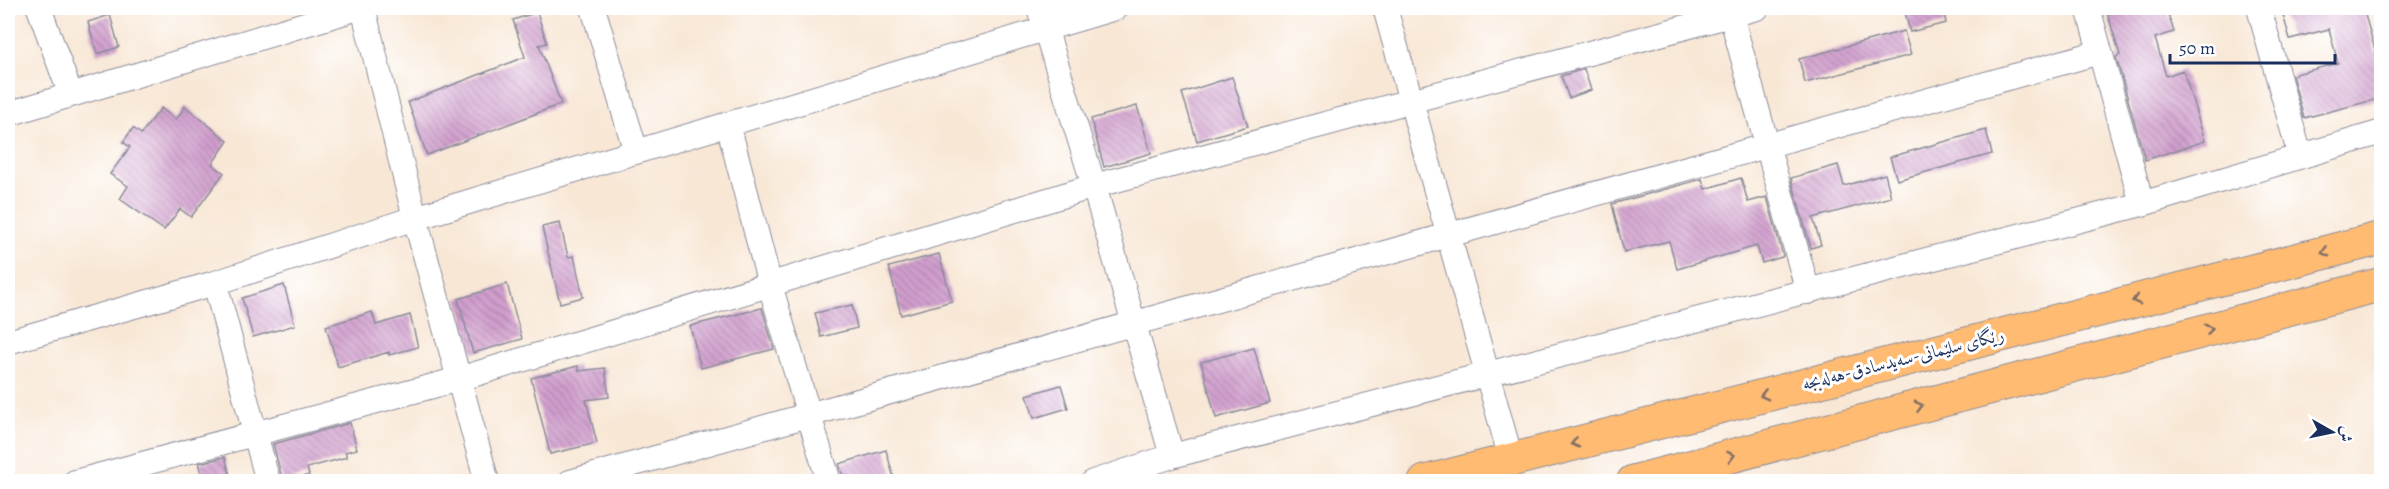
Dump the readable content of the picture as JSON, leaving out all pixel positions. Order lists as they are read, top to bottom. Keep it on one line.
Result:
{"streets":{"highway":["رێگای سلێمانی-سەیدسادق-هەلەبجە"]},"scale_bar":"50 m","north":"right"}
